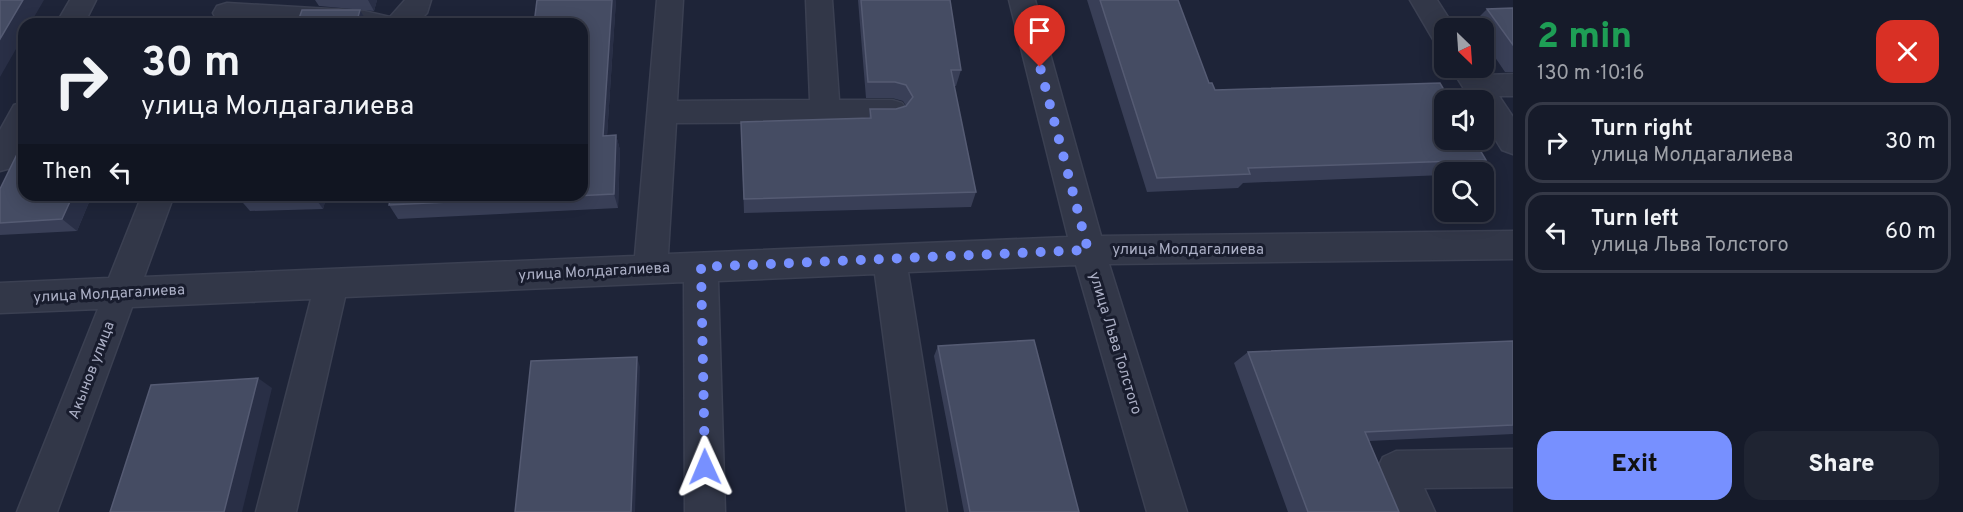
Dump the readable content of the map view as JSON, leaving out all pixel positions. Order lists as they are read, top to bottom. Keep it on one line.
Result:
{"streets":{"street":["улица Молдагалиева","улица Льва Толстого","Акынов улица"]},"crossings":[["улица Молдагалиева","улица Льва Толстого"],["улица Молдагалиева","Акынов улица"]],"north":"bottom right","page":{"heading":["2 min","130 m · 10:16"],"turn":["30 m","улица Молдагалиева"],"list":[{"name":"Turn right","note":"улица Молдагалиева","value":"30 m"},{"name":"Turn left","note":"улица Льва Толстого","value":"60 m"}],"then":"Then","buttons":["Exit","Share"]}}
